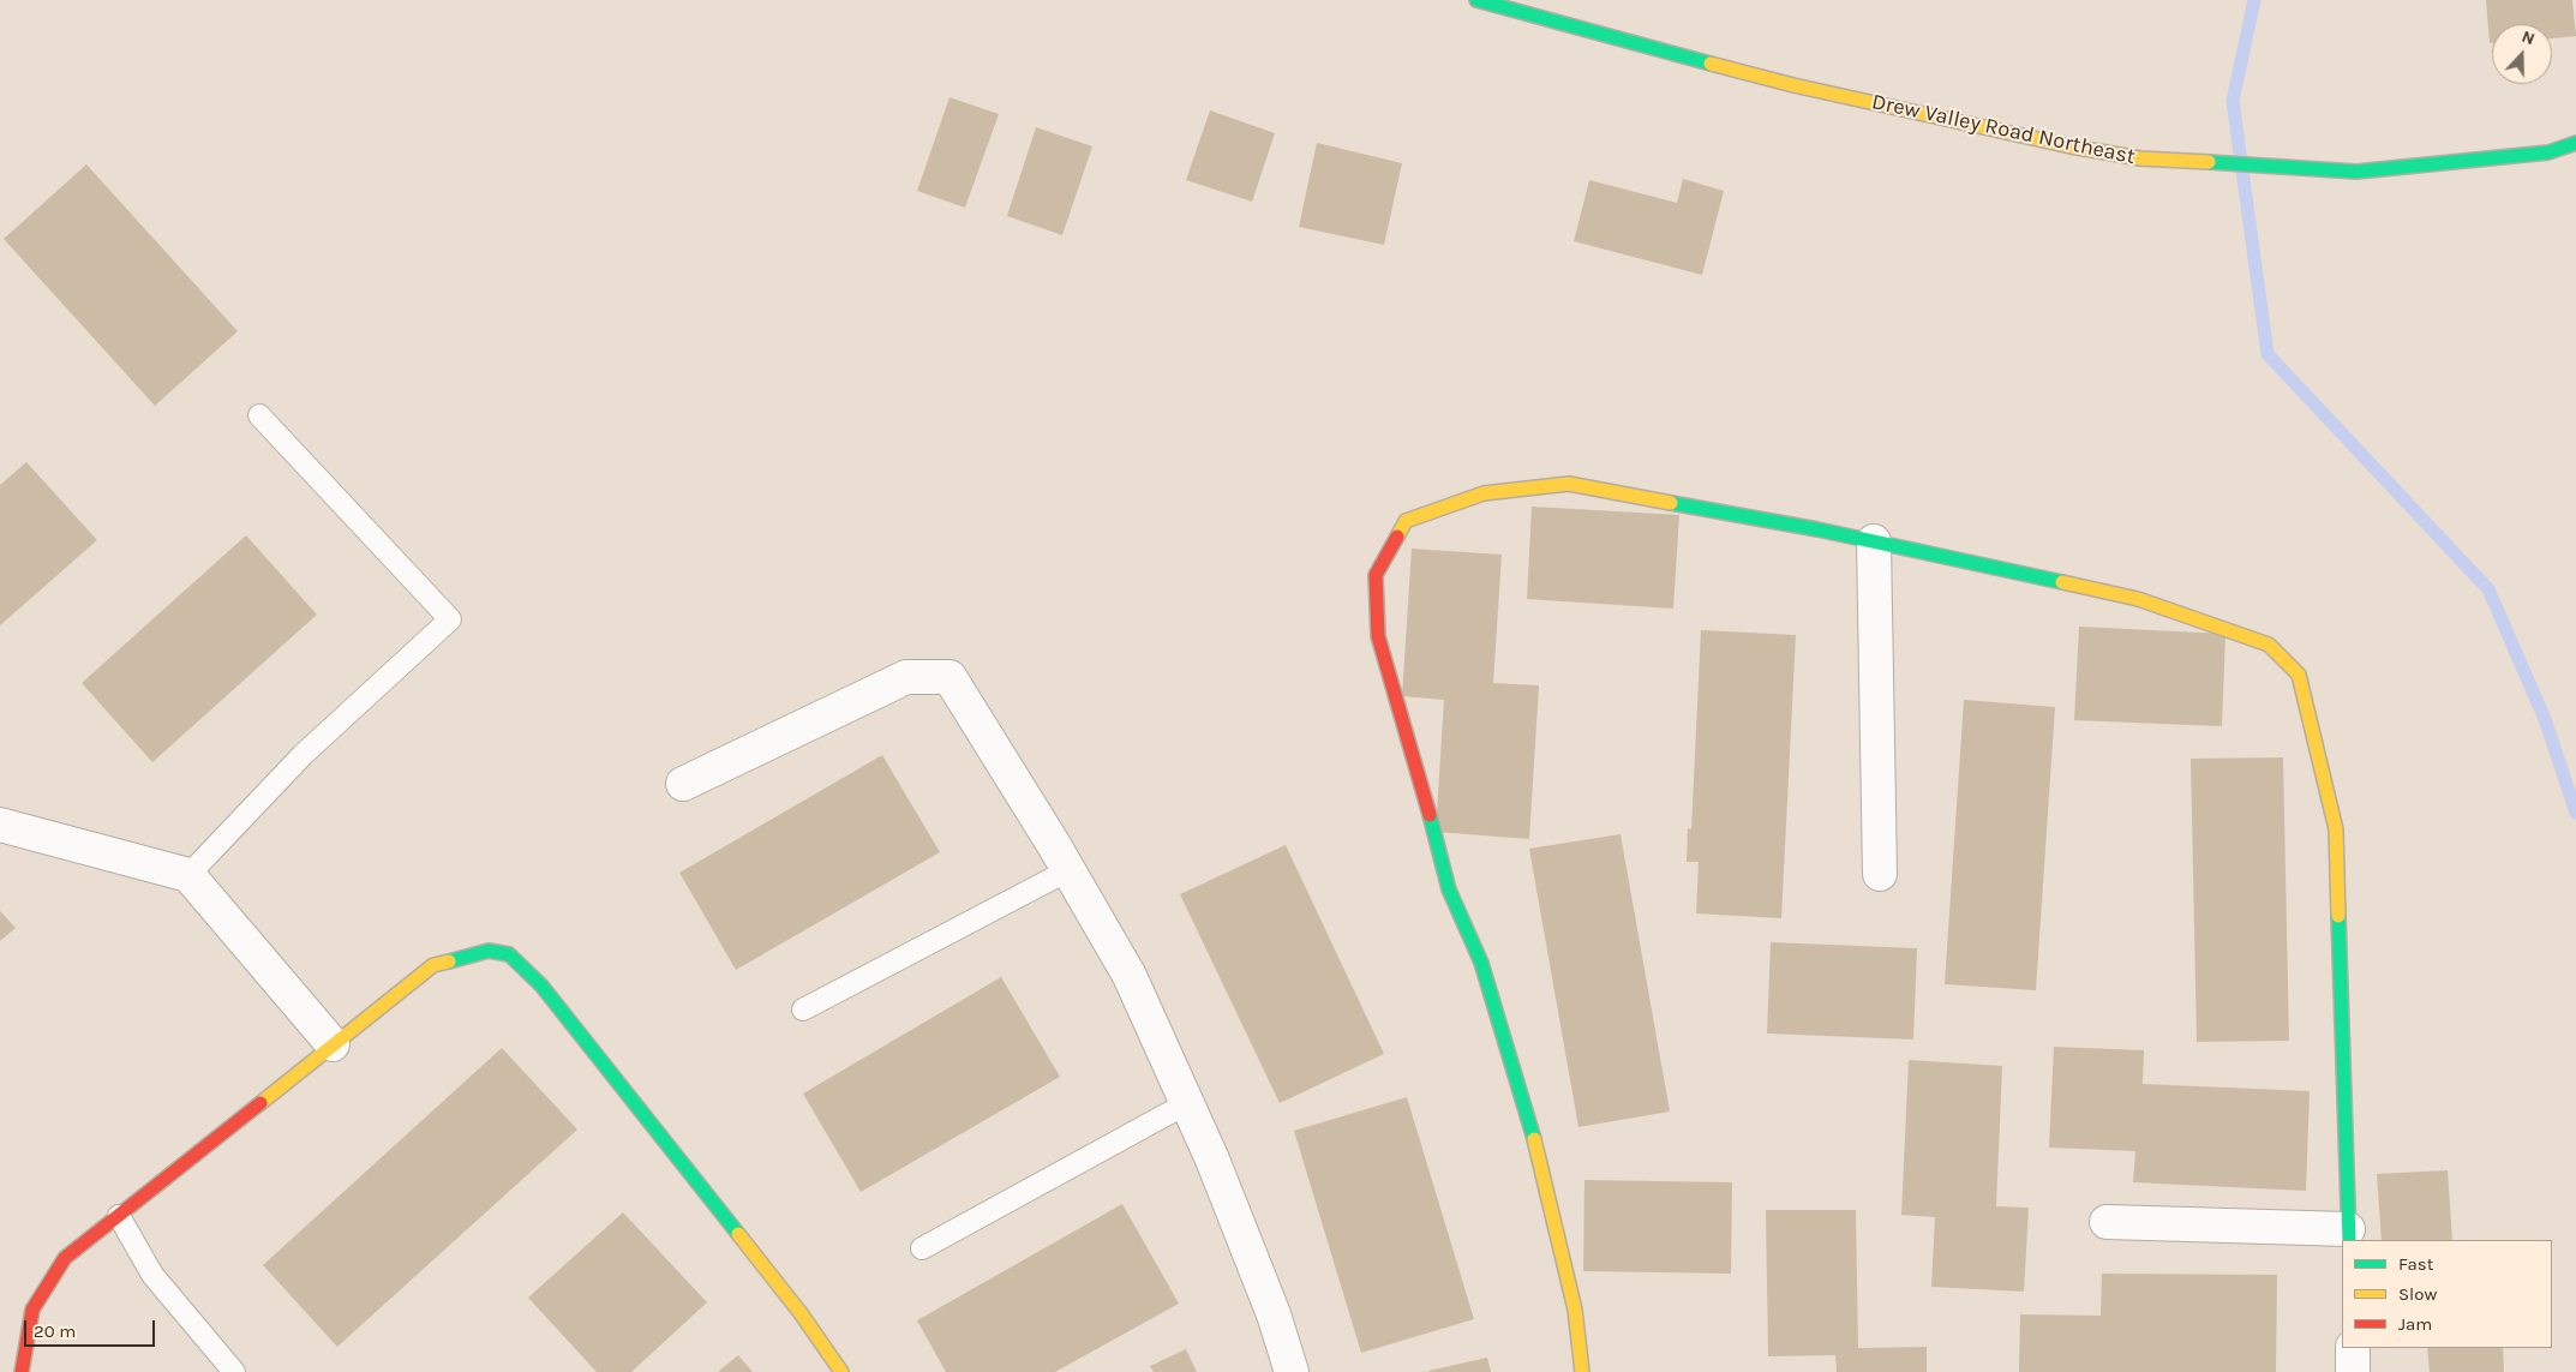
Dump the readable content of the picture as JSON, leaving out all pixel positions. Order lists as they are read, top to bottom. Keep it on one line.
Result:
{"streets":{"street":["Drew Valley Road Northeast"]},"legend":["Fast","Slow","Jam"],"scale_bar":"20 m","north":"top"}
